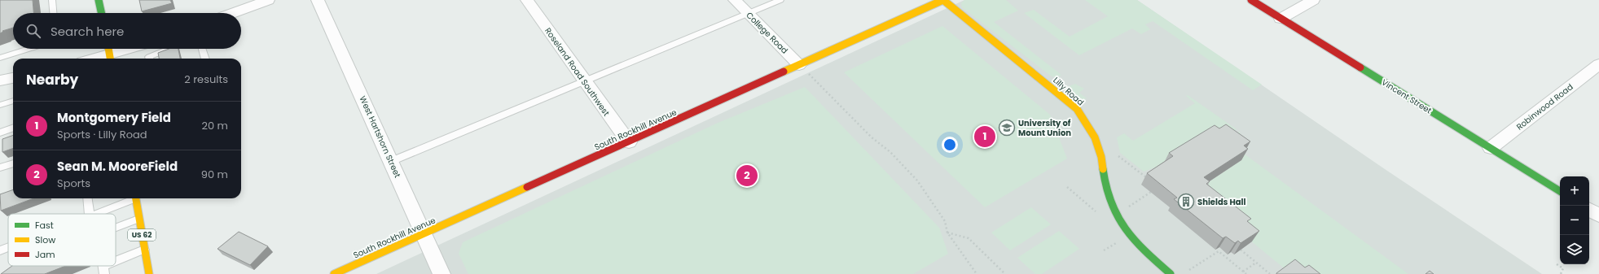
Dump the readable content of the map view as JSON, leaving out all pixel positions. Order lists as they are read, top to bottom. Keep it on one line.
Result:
{"streets":{"main road":["Lilly Road","Vincent Street","South Rockhill Avenue","US 62"],"street":["College Road","Roseland Road Southwest","Robinwood Road","West Hartshorn Street"]},"crossings":[["College Road","South Rockhill Avenue"],["Roseland Road Southwest","South Rockhill Avenue"],["Lilly Road","South Rockhill Avenue"],["Vincent Street","Robinwood Road"],["South Rockhill Avenue","West Hartshorn Street"]],"places":{"school or university":["University of Mount Union"],"building":["Shields Hall"]},"legend":["Fast","Slow","Jam"],"page":{"search":"Search here","heading":["Nearby","2 results"],"list":[{"mark":"1","name":"Montgomery Field","note":"Sports · Lilly Road","value":"20 m"},{"mark":"2","name":"Sean M. MooreField","note":"Sports","value":"90 m"}],"pins":["1","2"],"map_buttons":["+","−"]}}
